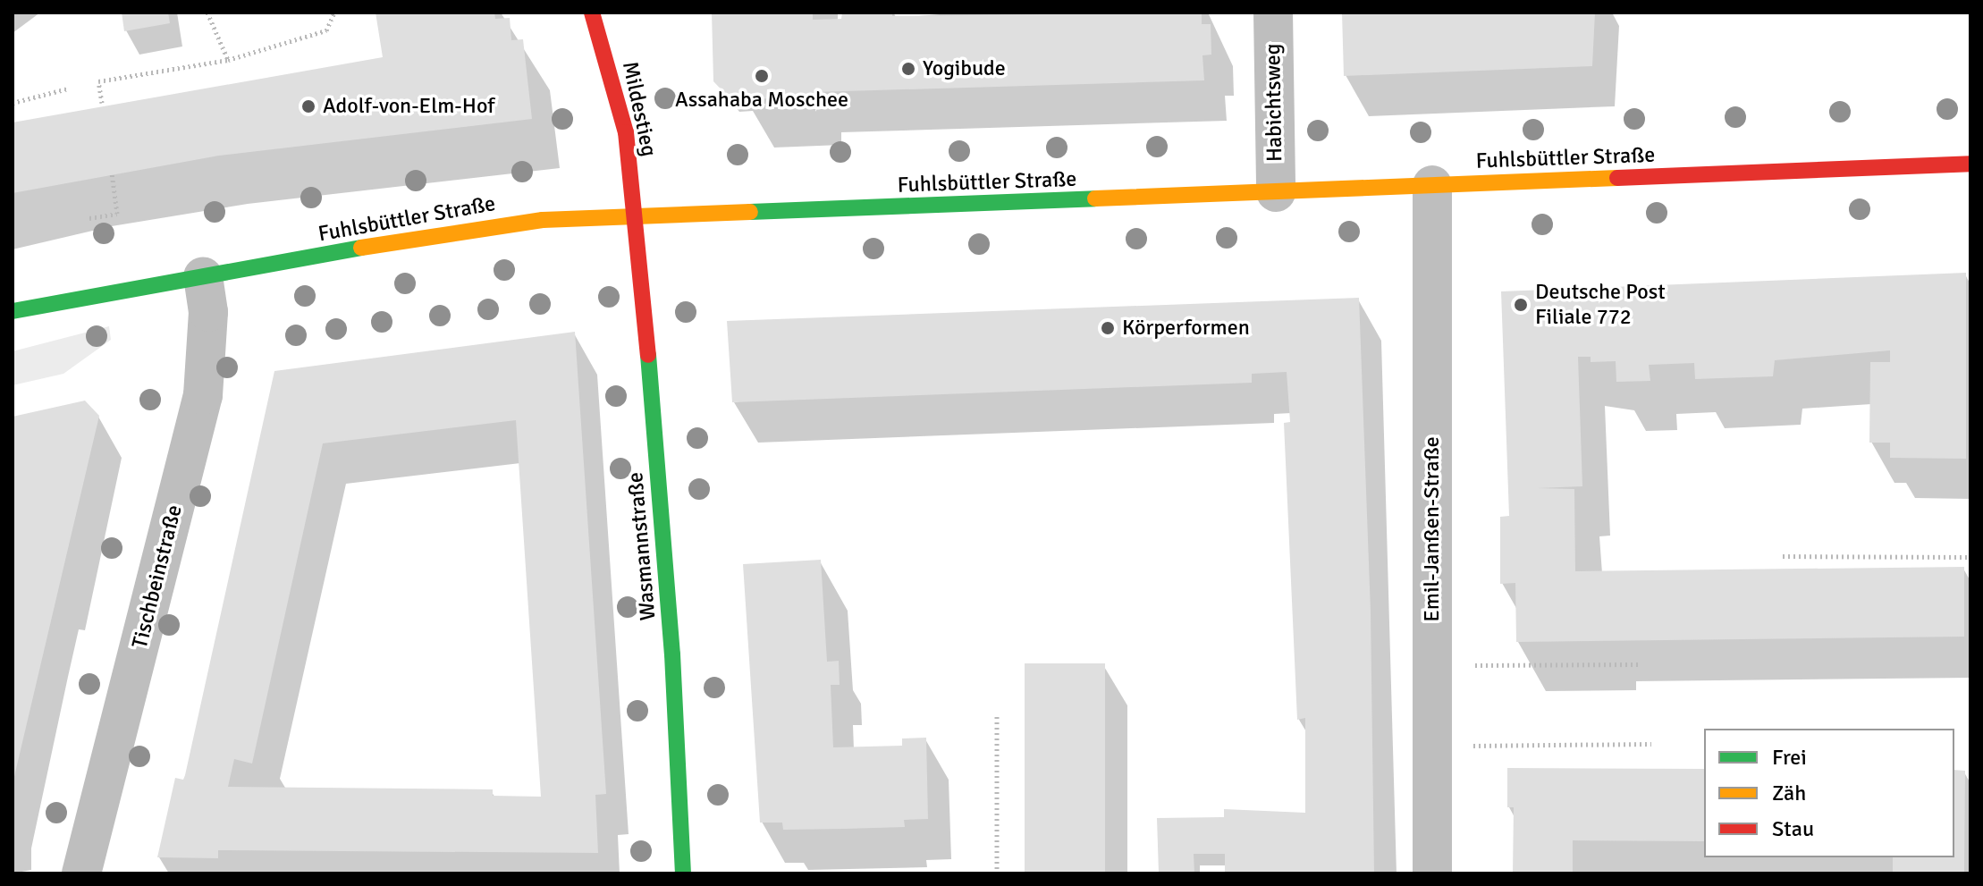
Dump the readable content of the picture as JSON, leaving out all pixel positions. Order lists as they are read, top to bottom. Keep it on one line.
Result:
{"streets":{"main road":["Mildestieg","Fuhlsbüttler Straße","Wasmannstraße"],"street":["Habichtsweg","Emil-Janßen-Straße","Tischbeinstraße"]},"crossings":[["Habichtsweg","Fuhlsbüttler Straße"],["Mildestieg","Fuhlsbüttler Straße"],["Mildestieg","Wasmannstraße"],["Fuhlsbüttler Straße","Emil-Janßen-Straße"],["Fuhlsbüttler Straße","Wasmannstraße"],["Fuhlsbüttler Straße","Tischbeinstraße"]],"places":["Yogibude","Assahaba Moschee","Adolf-von-Elm-Hof","Deutsche Post Filiale 772","Körperformen"],"legend":["Frei","Zäh","Stau"]}
